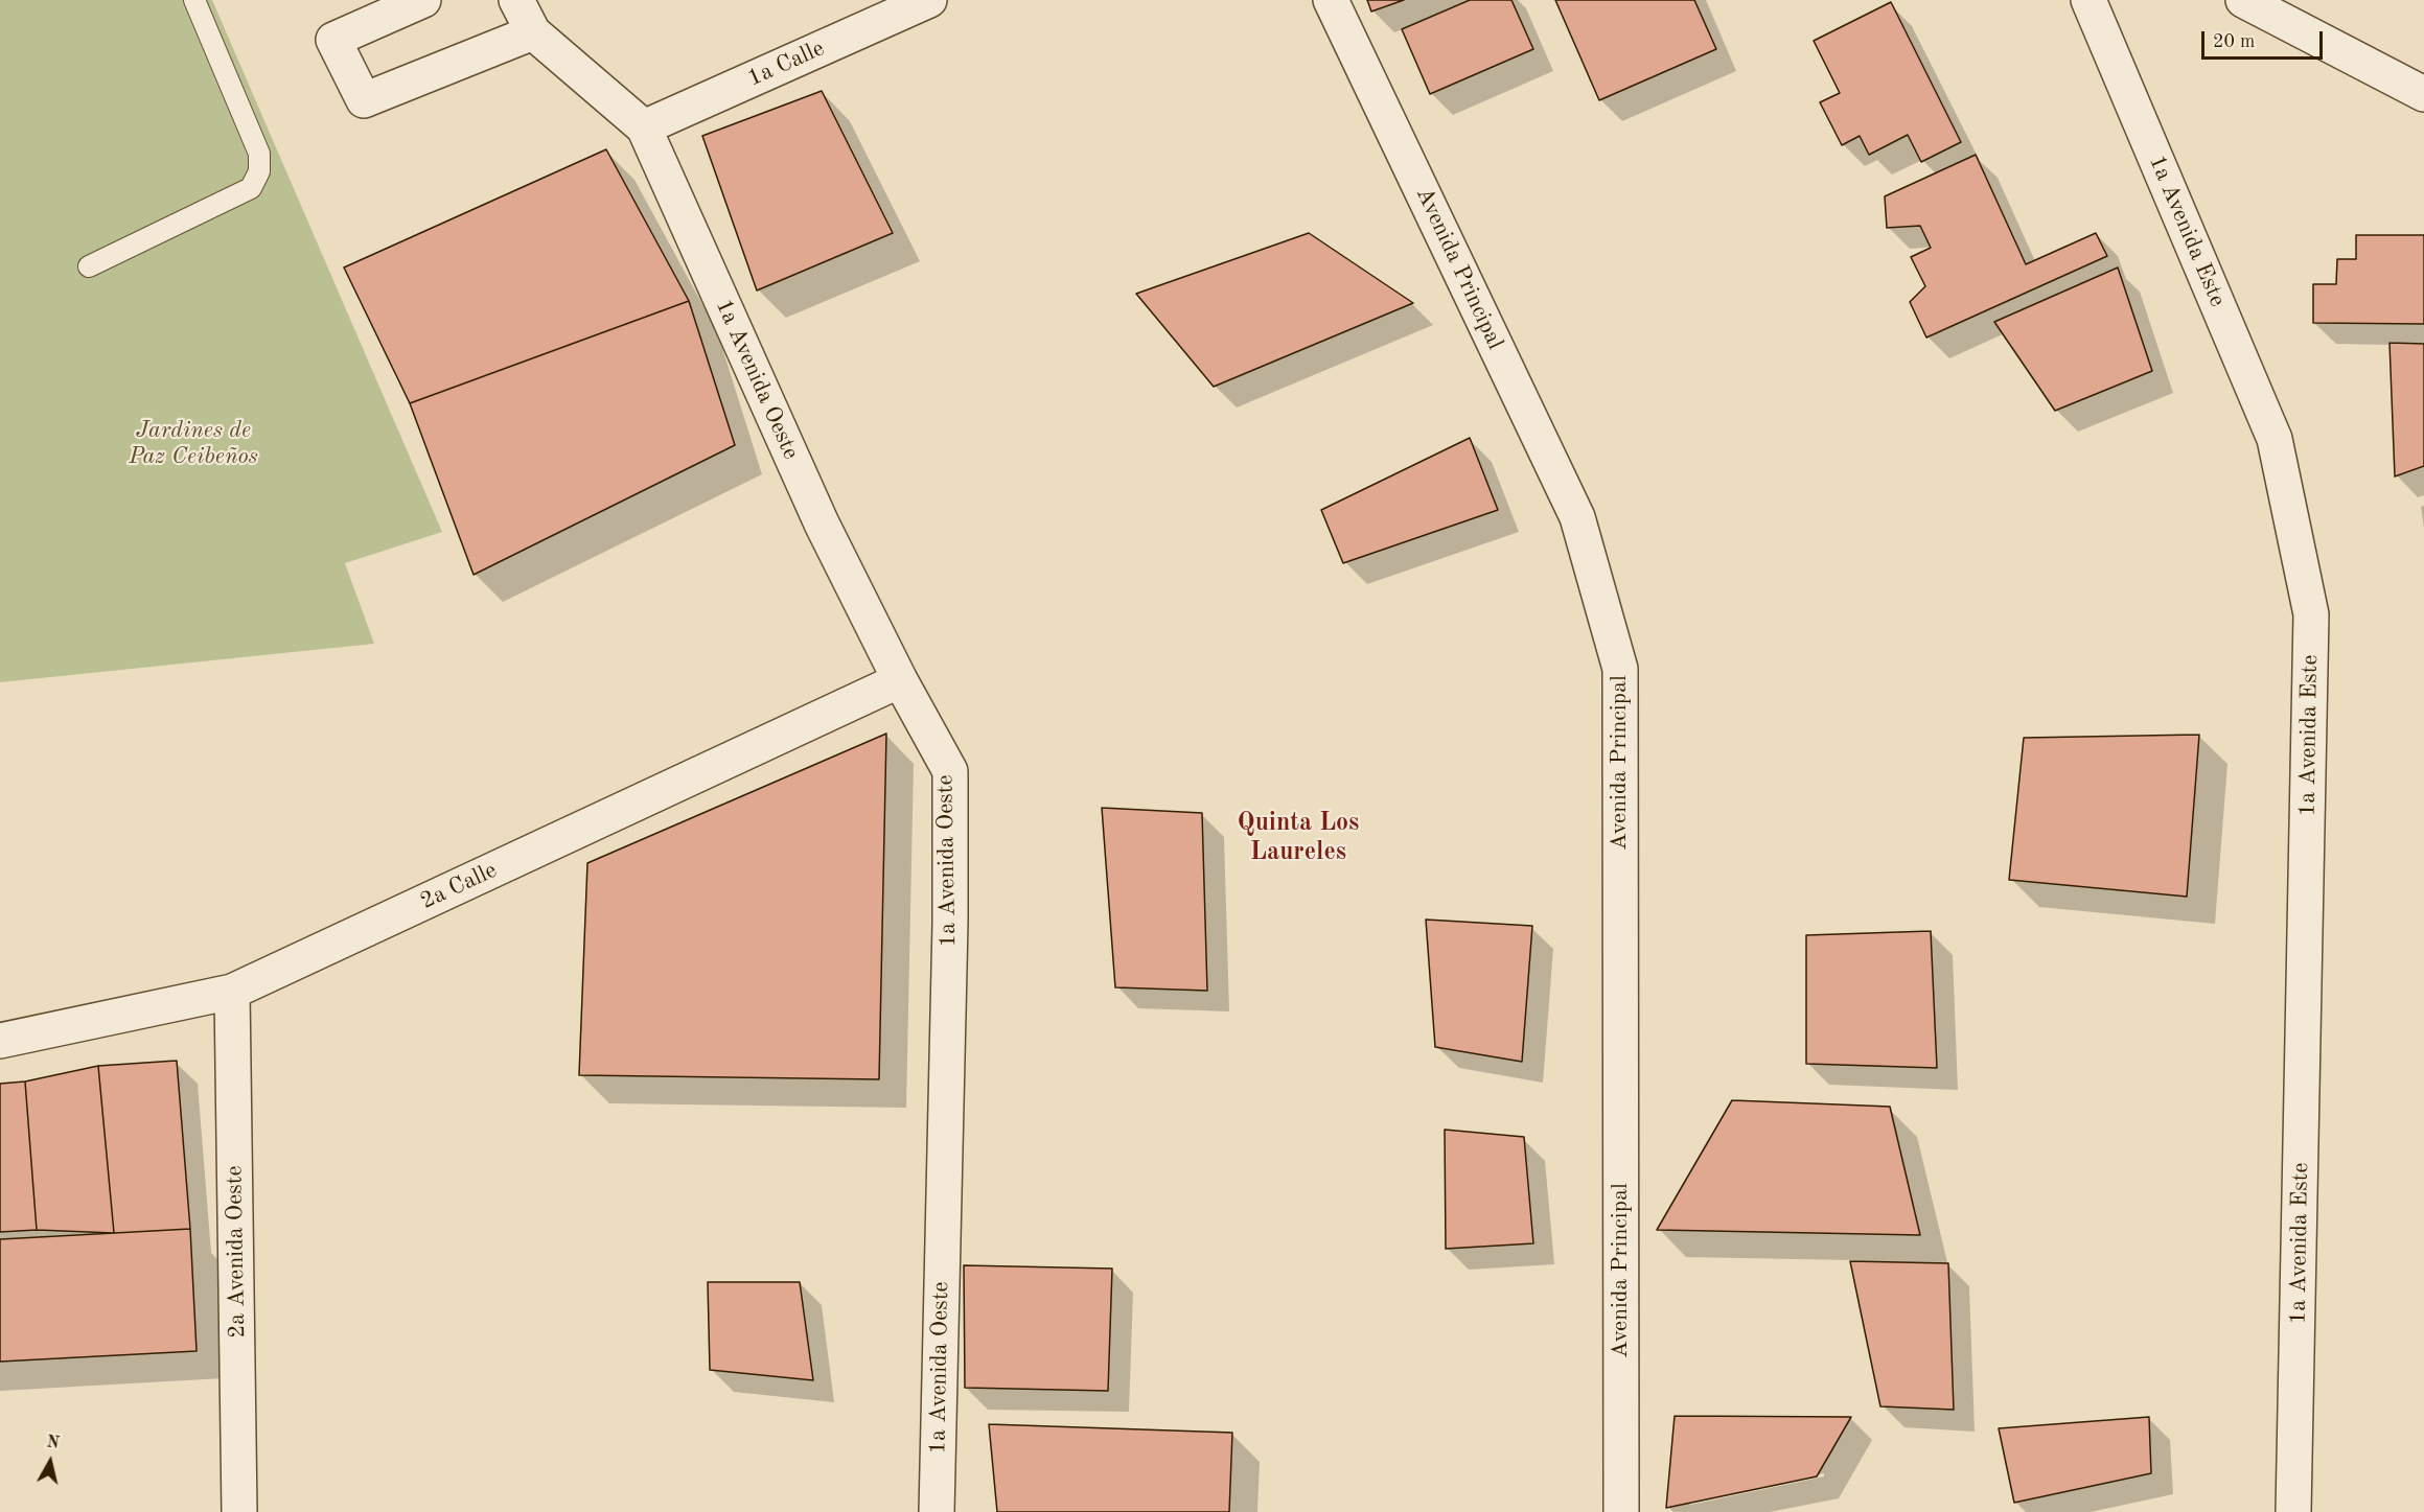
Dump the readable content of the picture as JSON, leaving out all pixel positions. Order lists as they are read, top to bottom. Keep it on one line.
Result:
{"streets":{"street":["1a Calle","1a Avenida Este","Avenida Principal","1a Avenida Oeste","2a Calle","2a Avenida Oeste"]},"crossings":[["1a Calle","1a Avenida Oeste"],["1a Avenida Oeste","2a Calle"],["2a Calle","2a Avenida Oeste"]],"districts":["Quinta Los Laureles"],"parks":["Jardines de Paz Ceibeños"],"scale_bar":"20 m","north":"top"}
